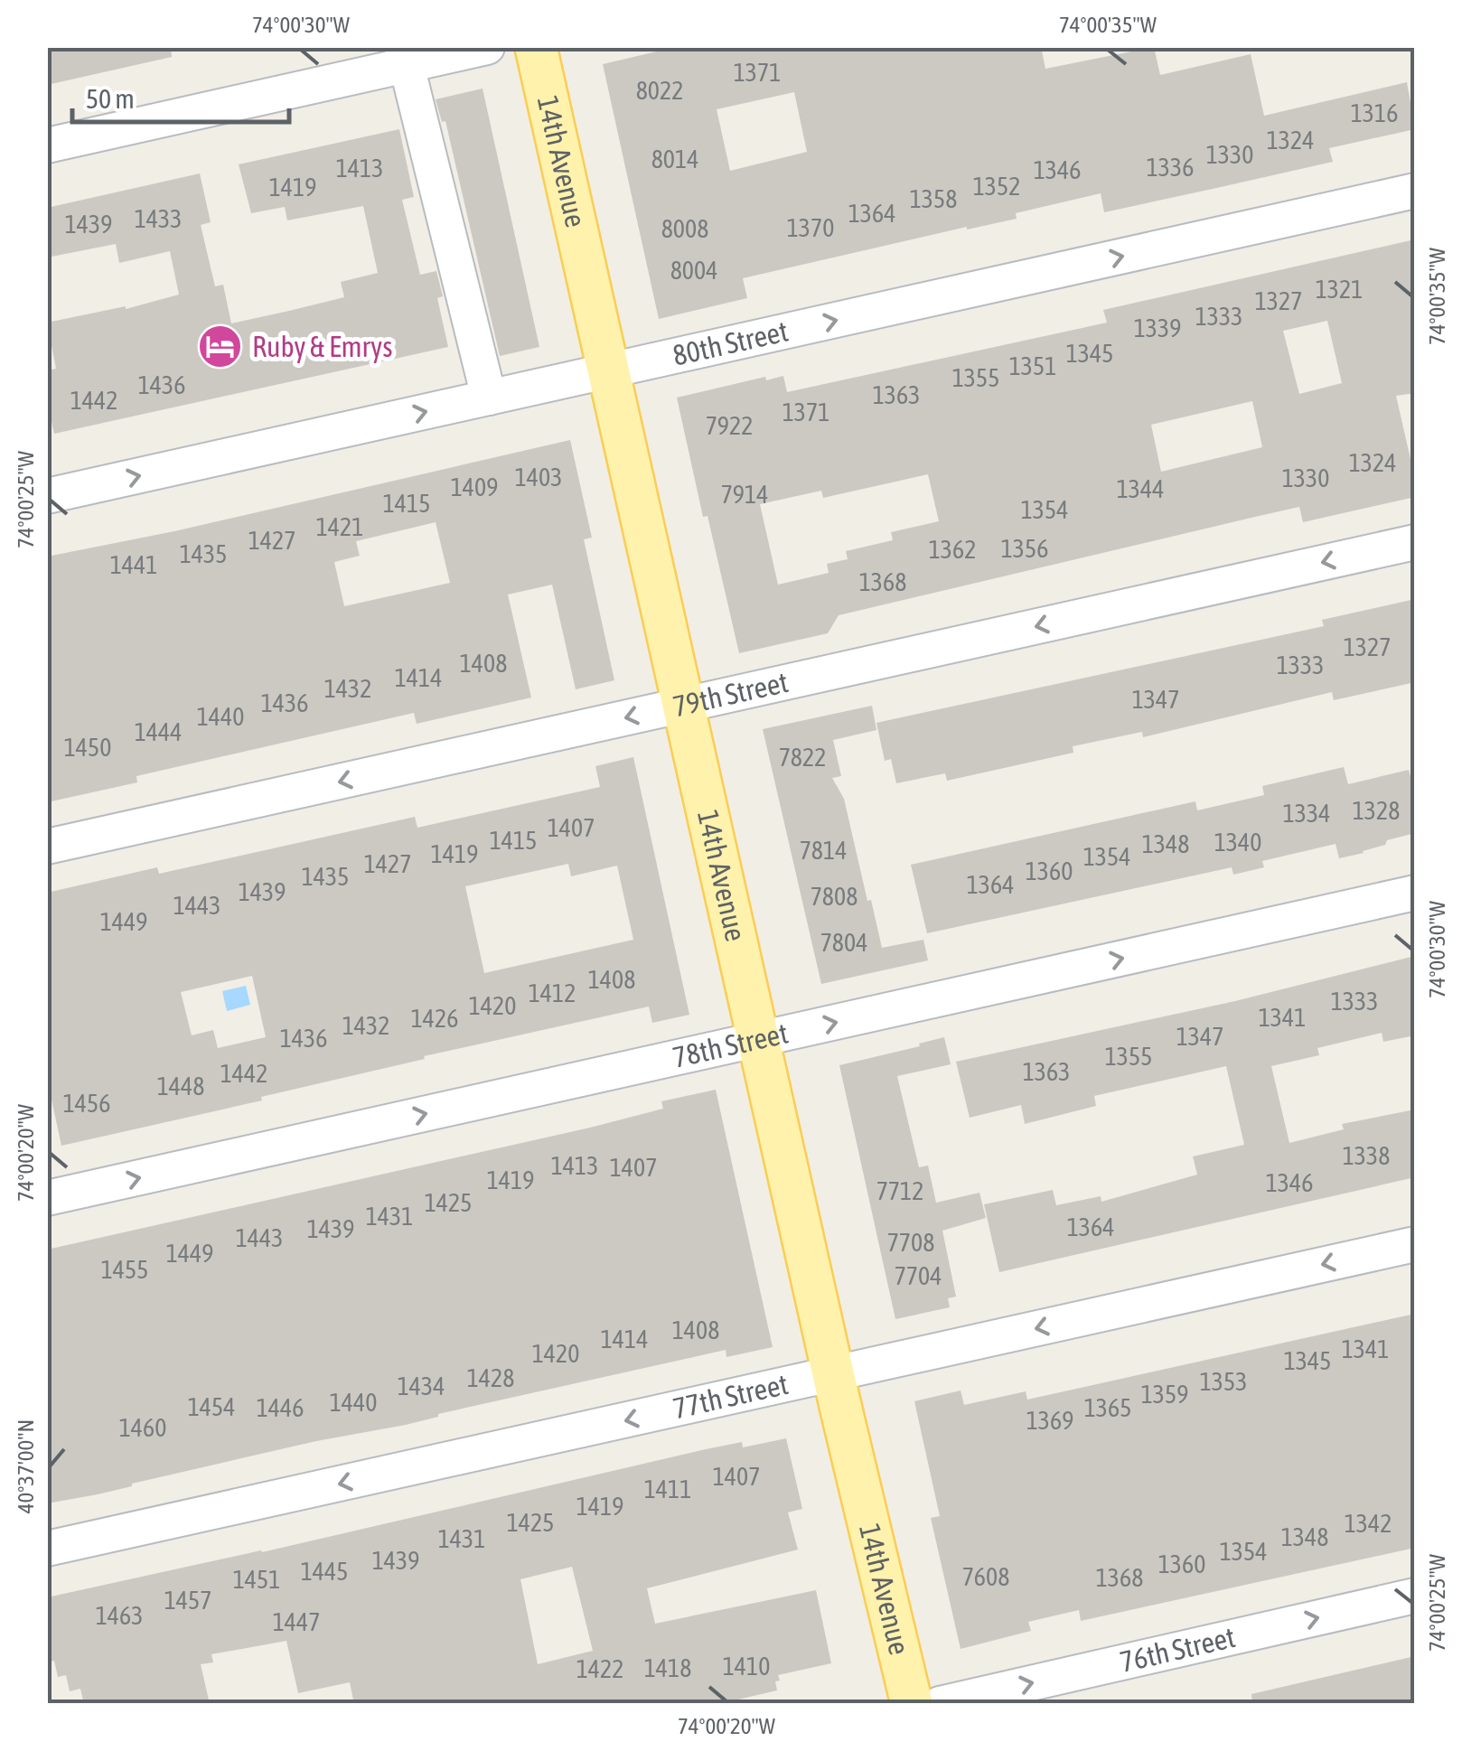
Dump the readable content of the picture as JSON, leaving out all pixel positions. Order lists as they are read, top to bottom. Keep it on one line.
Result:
{"streets":{"main road":["14th Avenue"],"street":["80th Street","79th Street","78th Street","77th Street","76th Street"]},"crossings":[["14th Avenue","80th Street"],["14th Avenue","79th Street"],["14th Avenue","78th Street"],["14th Avenue","77th Street"]],"one_way":["80th Street","79th Street","78th Street","77th Street","76th Street"],"places":{"hotel":["Ruby & Emrys"]},"house_numbers":["1371","8022","1316","1324","1330","8014","1336","1413","1346","1352","1419","1358","1364","1433","1439","1370","8008","8004","1321","1327","1333","1339","1345","1351","1355","1436","1363","1442","1371","7922","1324","1403","1330","1409","1344","7914","1415","1354","1421","1427","1356","1362","1435","1441","1368","1327","1408","1333","1414","1432","1347","1436","1440","1444","1450","7822","1328","1334","1407","1415","1340","1348","7814","1419","1354","1427","1360","1435","1364","1439","7808","1443","1449","7804","1408","1412","1333","1420","1341","1426","1432","1347","1436","1355","1363","1442","1448","1456","1338","1413","1407","1419","1346","7712","1425","1431","1364","1439","1443","7708","1449","1455","7704","1408","1414","1341","1420","1345","1428","1353","1434","1359","1440","1454","1446","1365","1369","1460","1407","1411","1419","1425","1342","1348","1431","1354","1439","1360","1445","7608","1368","1451","1457","1463","1447","1410","1418","1422"],"scale_bar":"50 m","coordinates":["74°00'30\"W","74°00'35\"W","74°00'25\"W","74°00'20\"W","40°37'00\"N"]}
